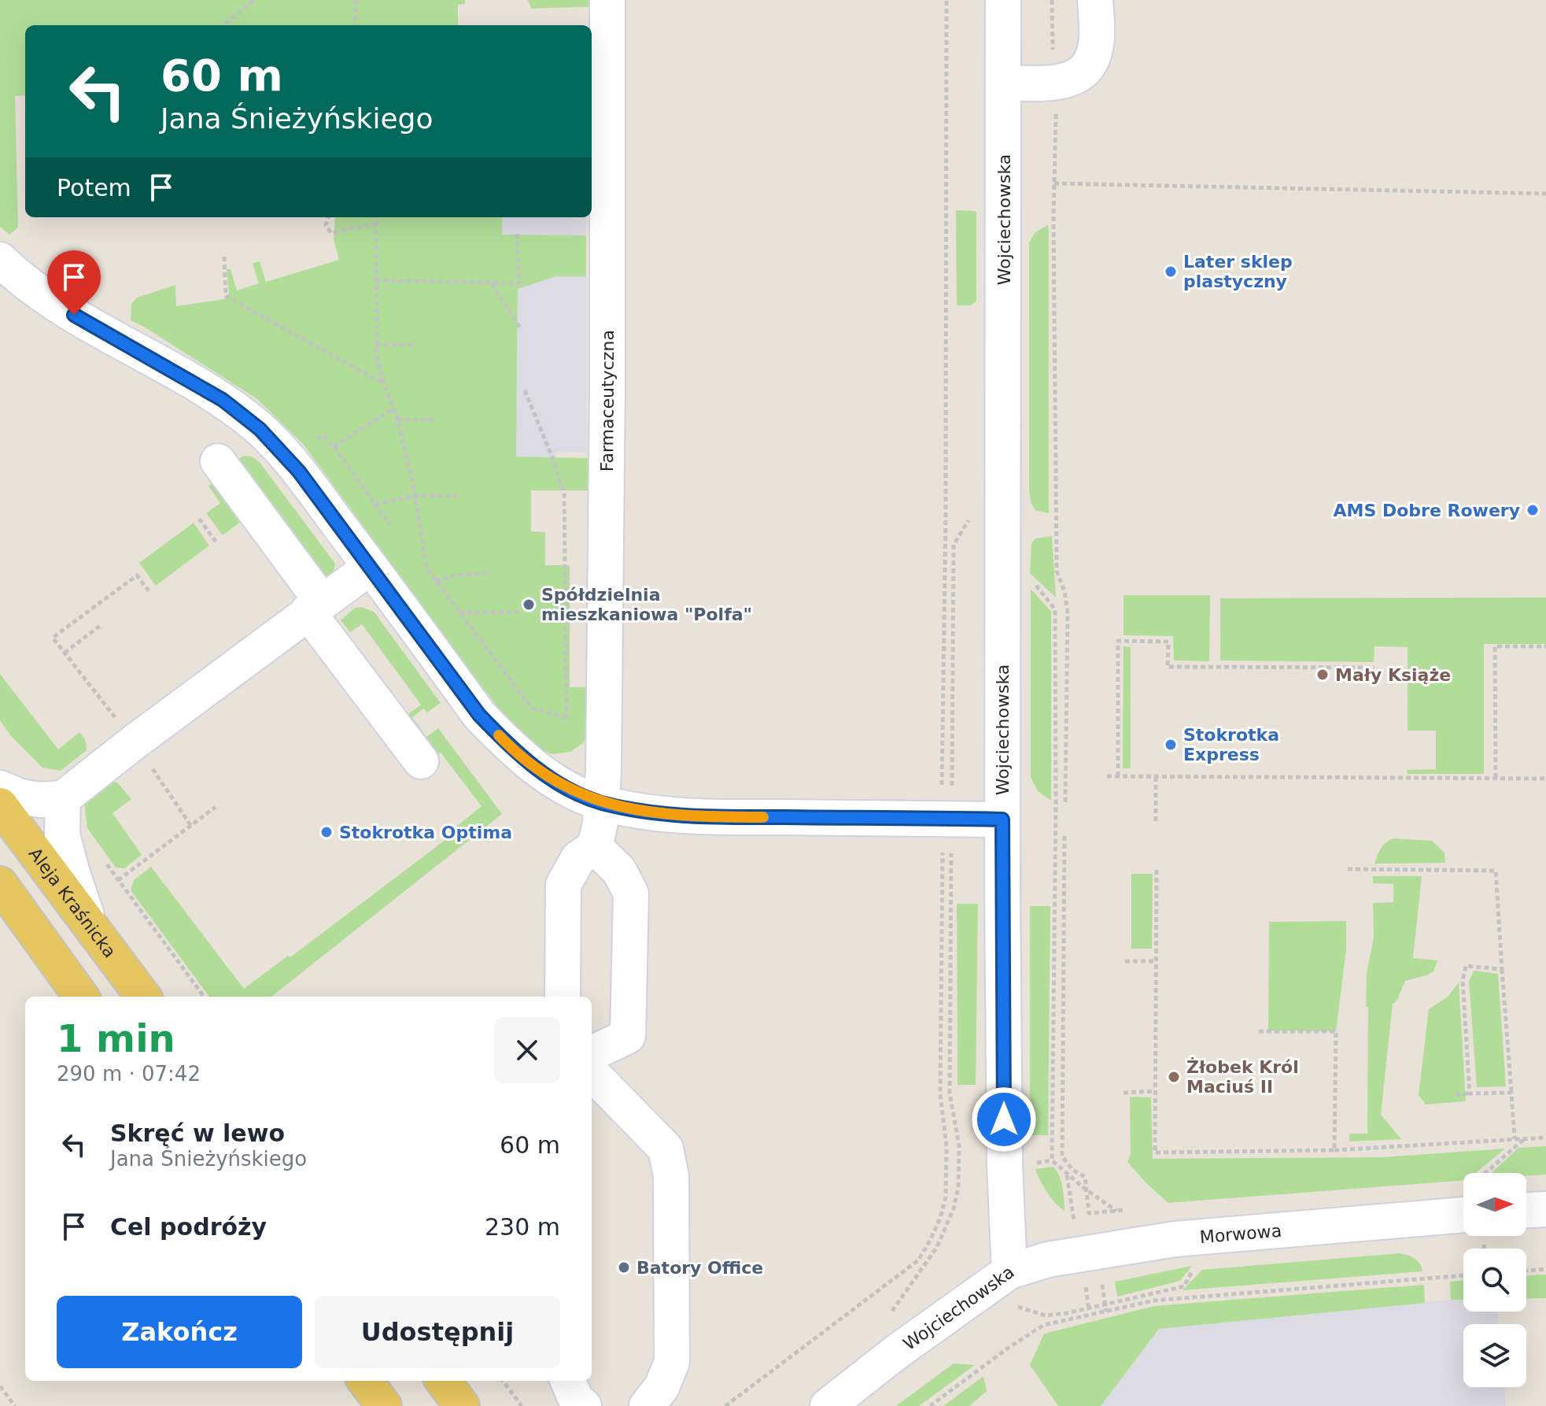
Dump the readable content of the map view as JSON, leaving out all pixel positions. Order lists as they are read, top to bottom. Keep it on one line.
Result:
{"streets":{"main road":["Aleja Kraśnicka"],"street":["Wojciechowska","Farmaceutyczna","Morwowa"]},"crossings":[["Wojciechowska","Morwowa"]],"places":["Later sklep plastyczny","AMS Dobre Rowery","Spółdzielnia mieszkaniowa \"Polfa\"","Mały Książe","Stokrotka Express","Stokrotka Optima","Żłobek Król Maciuś II","Batory Office"],"north":"right","page":{"turn":["60 m","Jana Śnieżyńskiego"],"then":"Potem","heading":["1 min","290 m · 07:42"],"list":[{"name":"Skręć w lewo","note":"Jana Śnieżyńskiego","value":"60 m"},{"name":"Cel podróży","value":"230 m"}],"buttons":["Zakończ","Udostępnij"]}}
